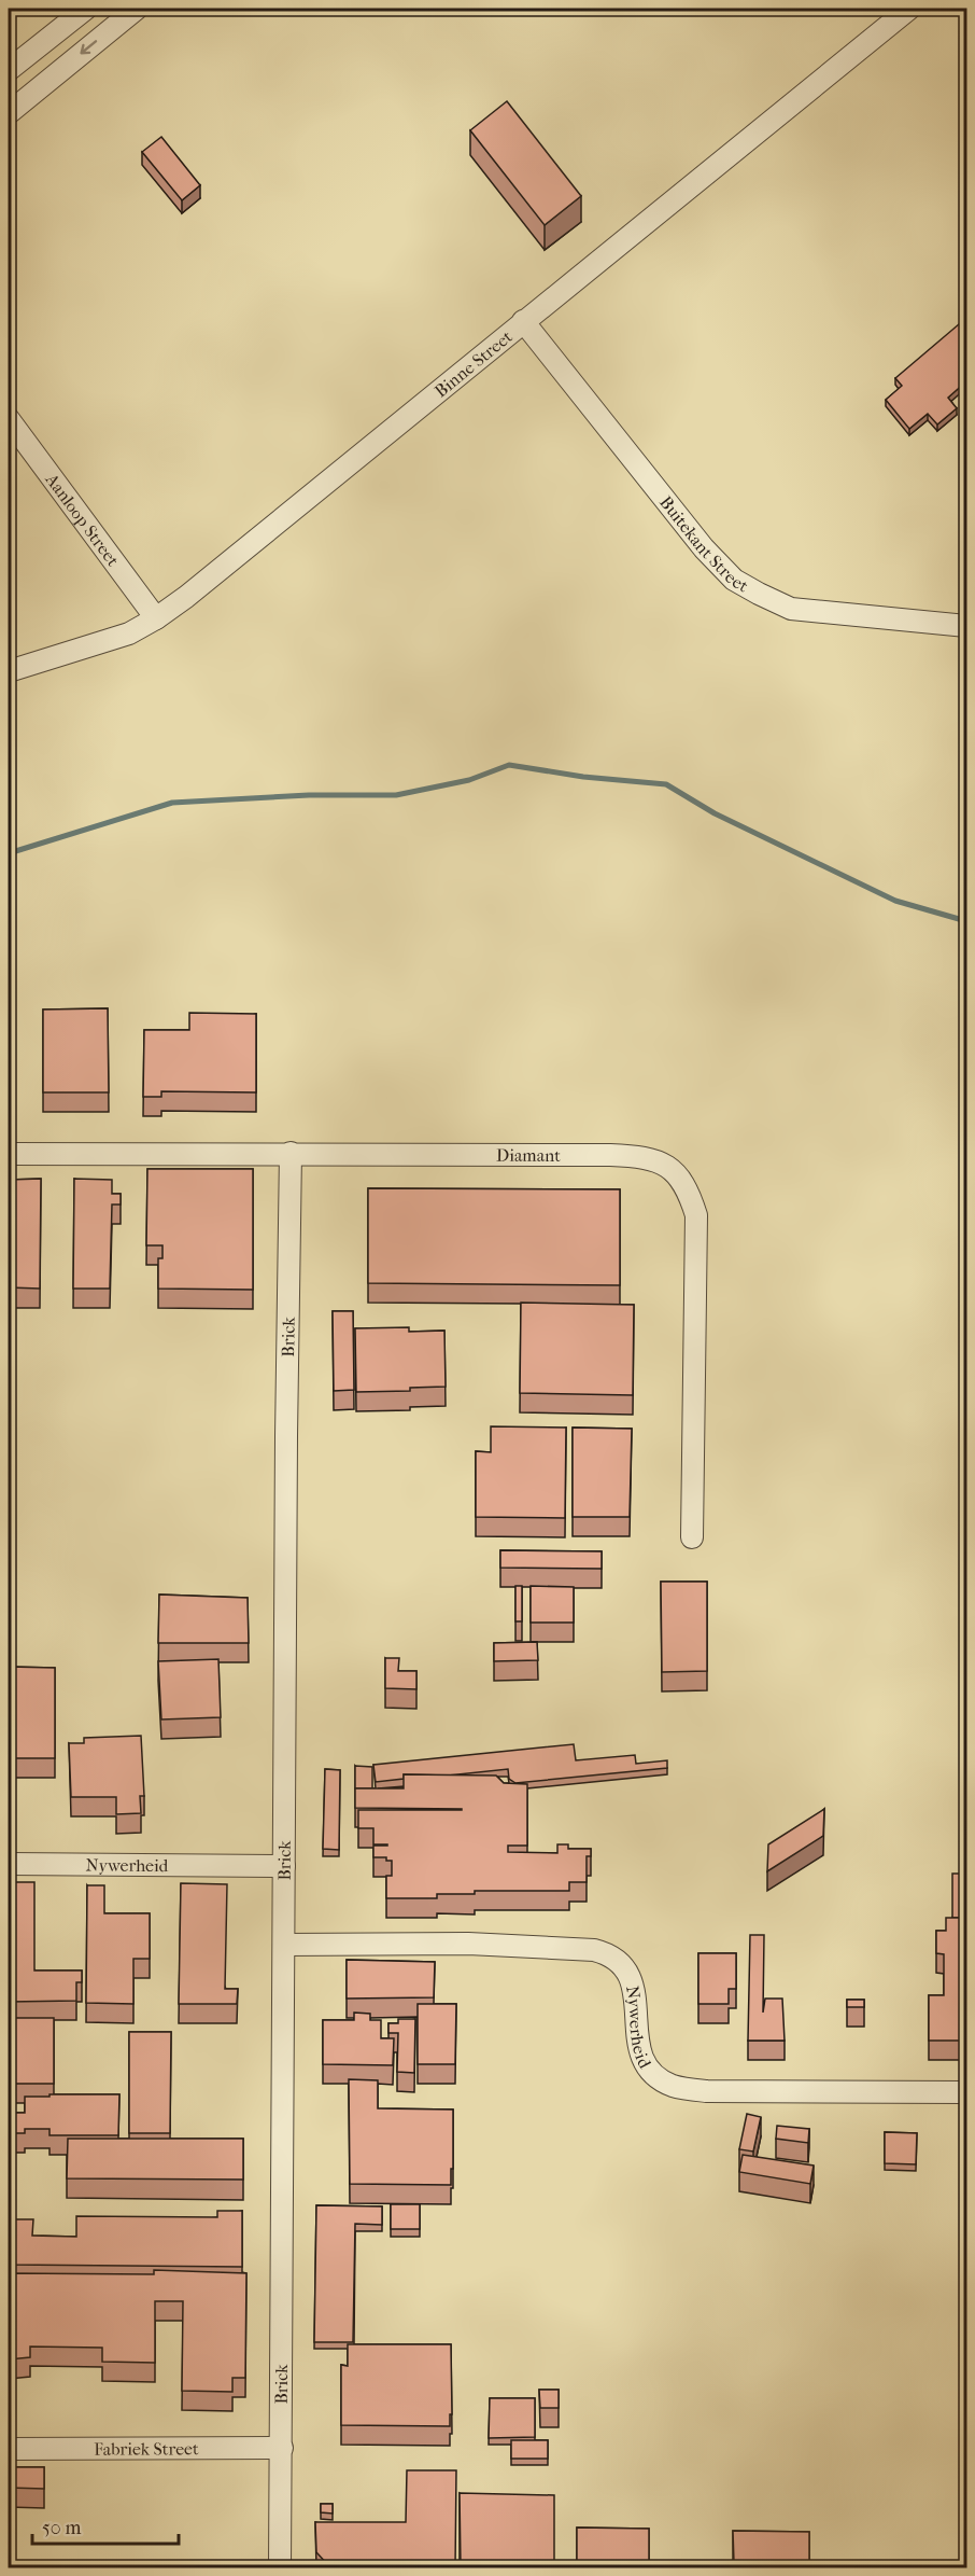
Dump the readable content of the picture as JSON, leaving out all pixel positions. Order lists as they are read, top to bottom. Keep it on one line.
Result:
{"streets":{"street":["Binne Street","Aanloop Street","Buitekant Street","Diamant","Brick","Nywerheid","Fabriek Street"]},"crossings":[["Binne Street","Aanloop Street"],["Binne Street","Buitekant Street"],["Diamant","Brick"],["Brick","Nywerheid"],["Brick","Fabriek Street"]],"scale_bar":"50 m"}
